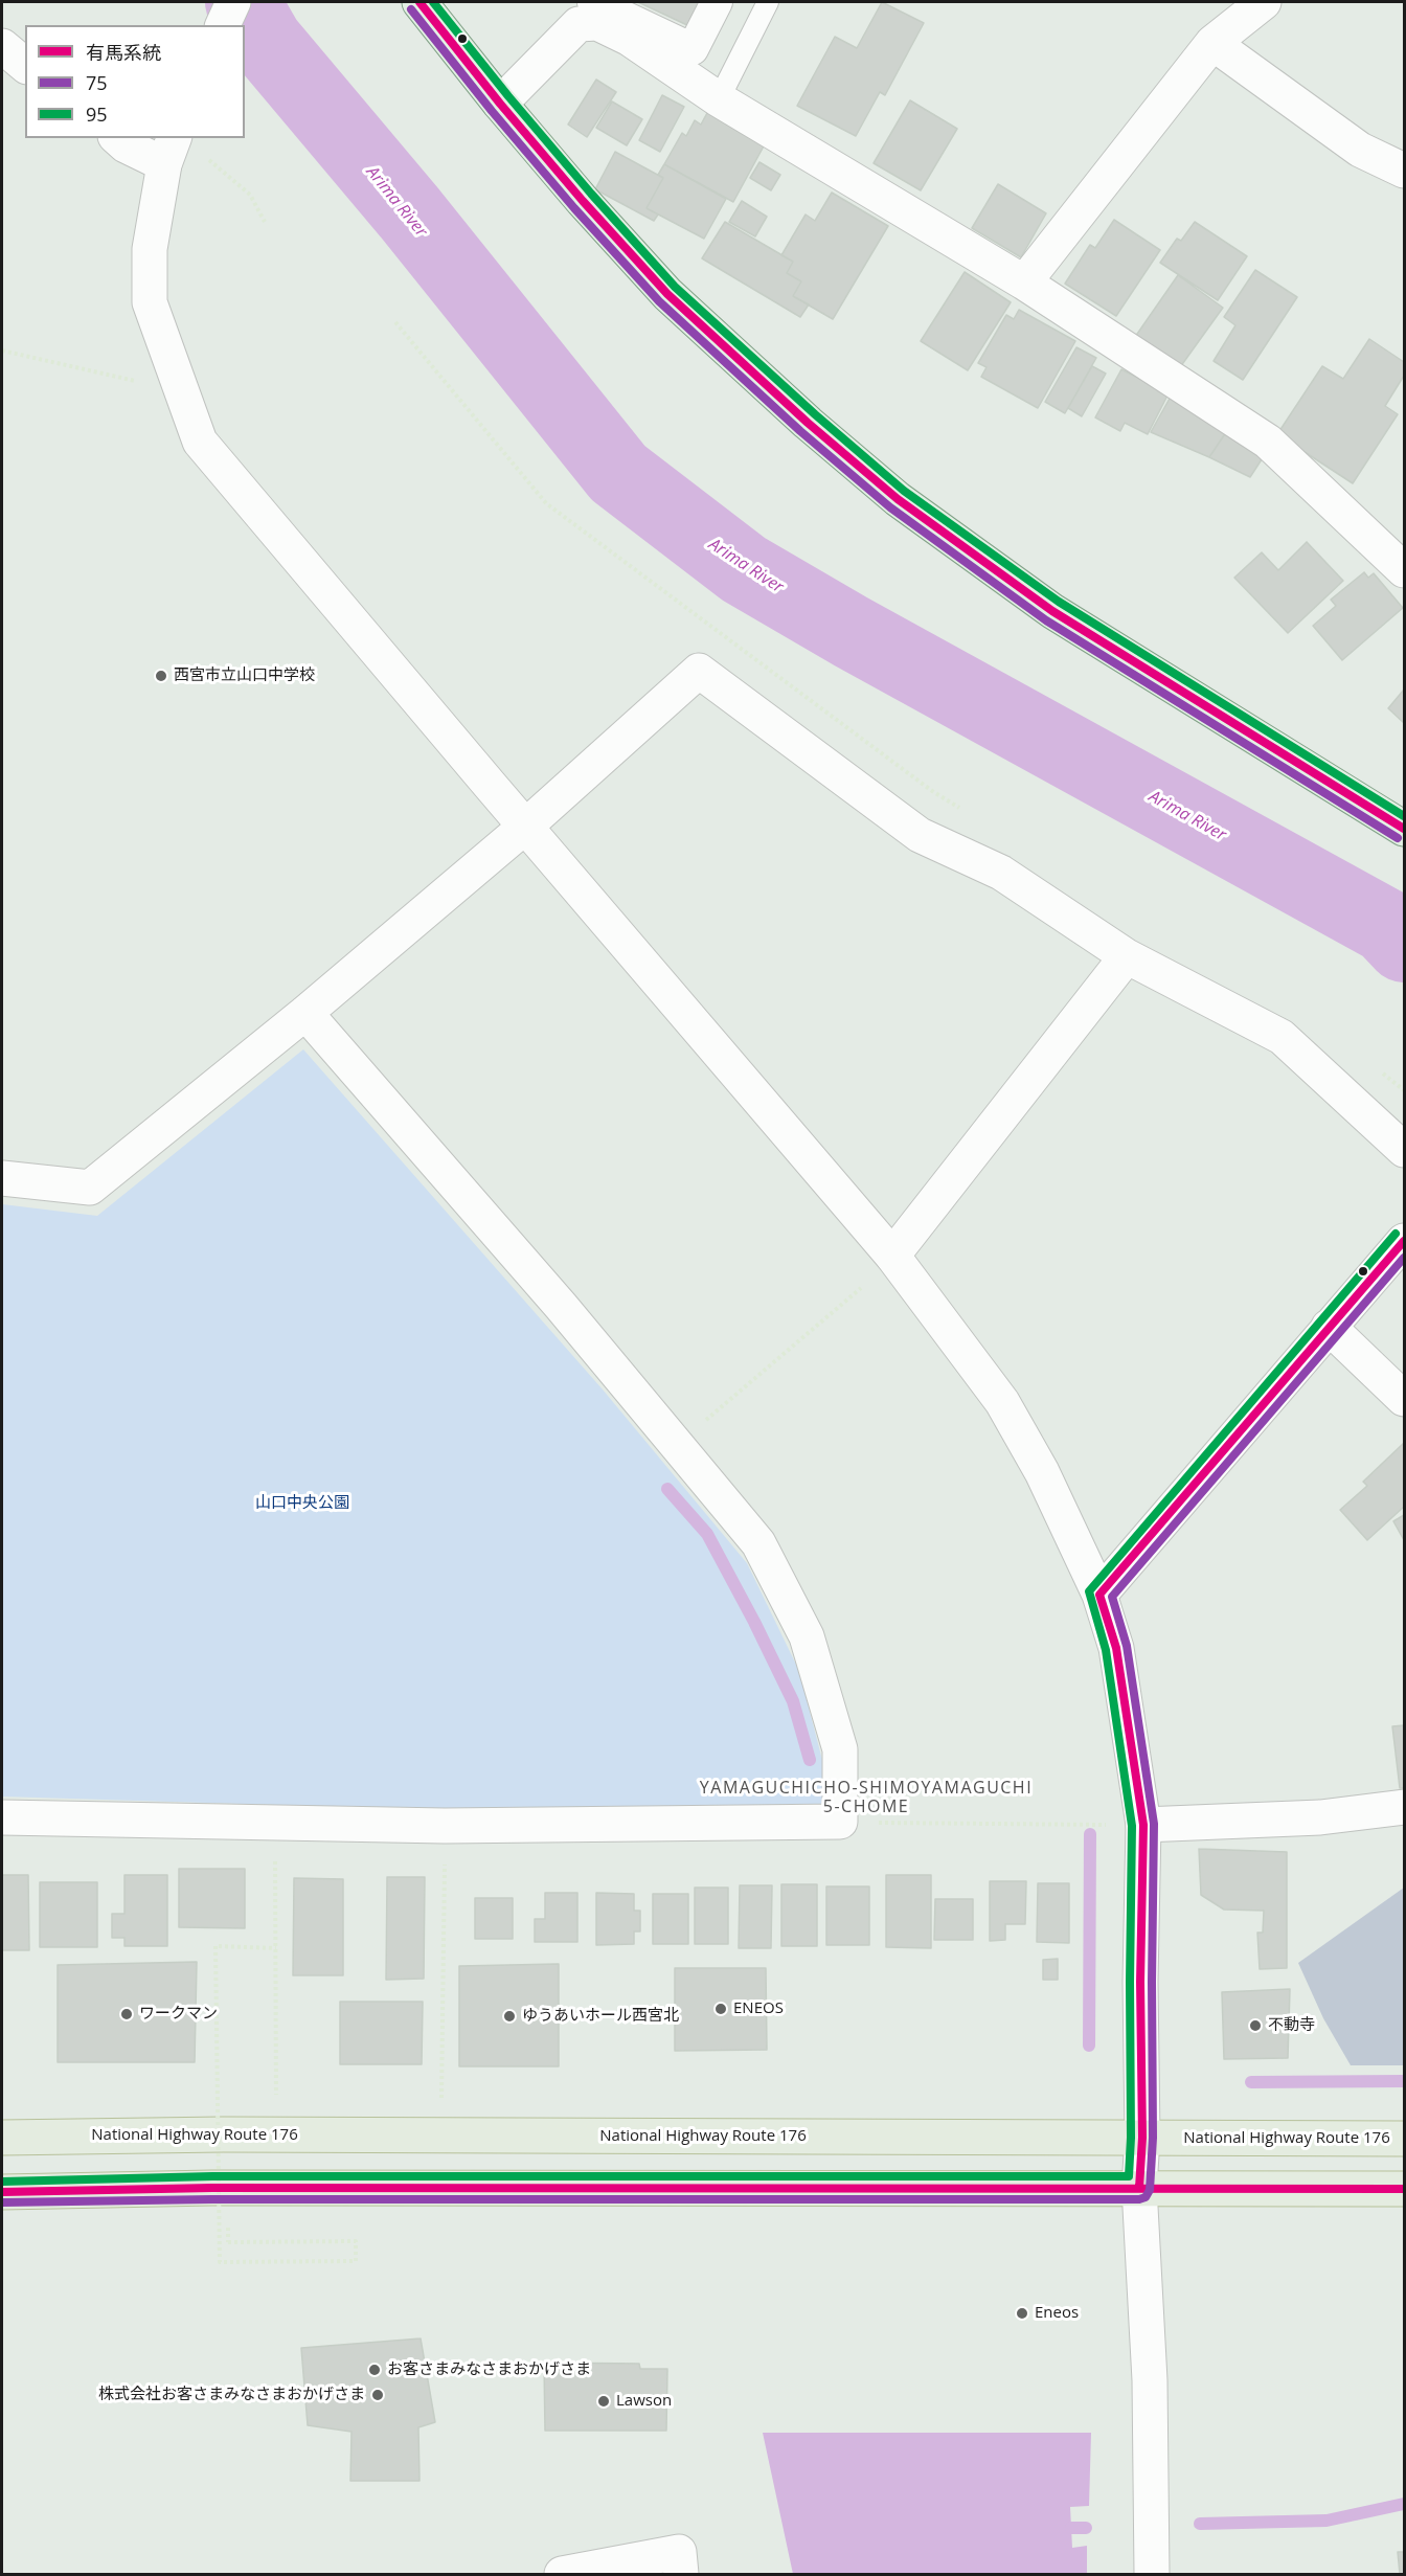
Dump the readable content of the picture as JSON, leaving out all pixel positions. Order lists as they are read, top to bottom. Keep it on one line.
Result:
{"streets":{"highway":["National Highway Route 176"]},"districts":["YAMAGUCHICHO-SHIMOYAMAGUCHI 5-CHOME"],"water":["Arima River"],"parks":["山口中央公園"],"places":["西宮市立山口中学校","ENEOS","ワークマン","ゆうあいホール西宮北","不動寺","Eneos","お客さまみなさまおかげさま","株式会社お客さまみなさまおかげさま","Lawson"],"lines":["transit line 有馬系統","transit line 95","transit line 75"],"legend":["有馬系統","75","95"]}
